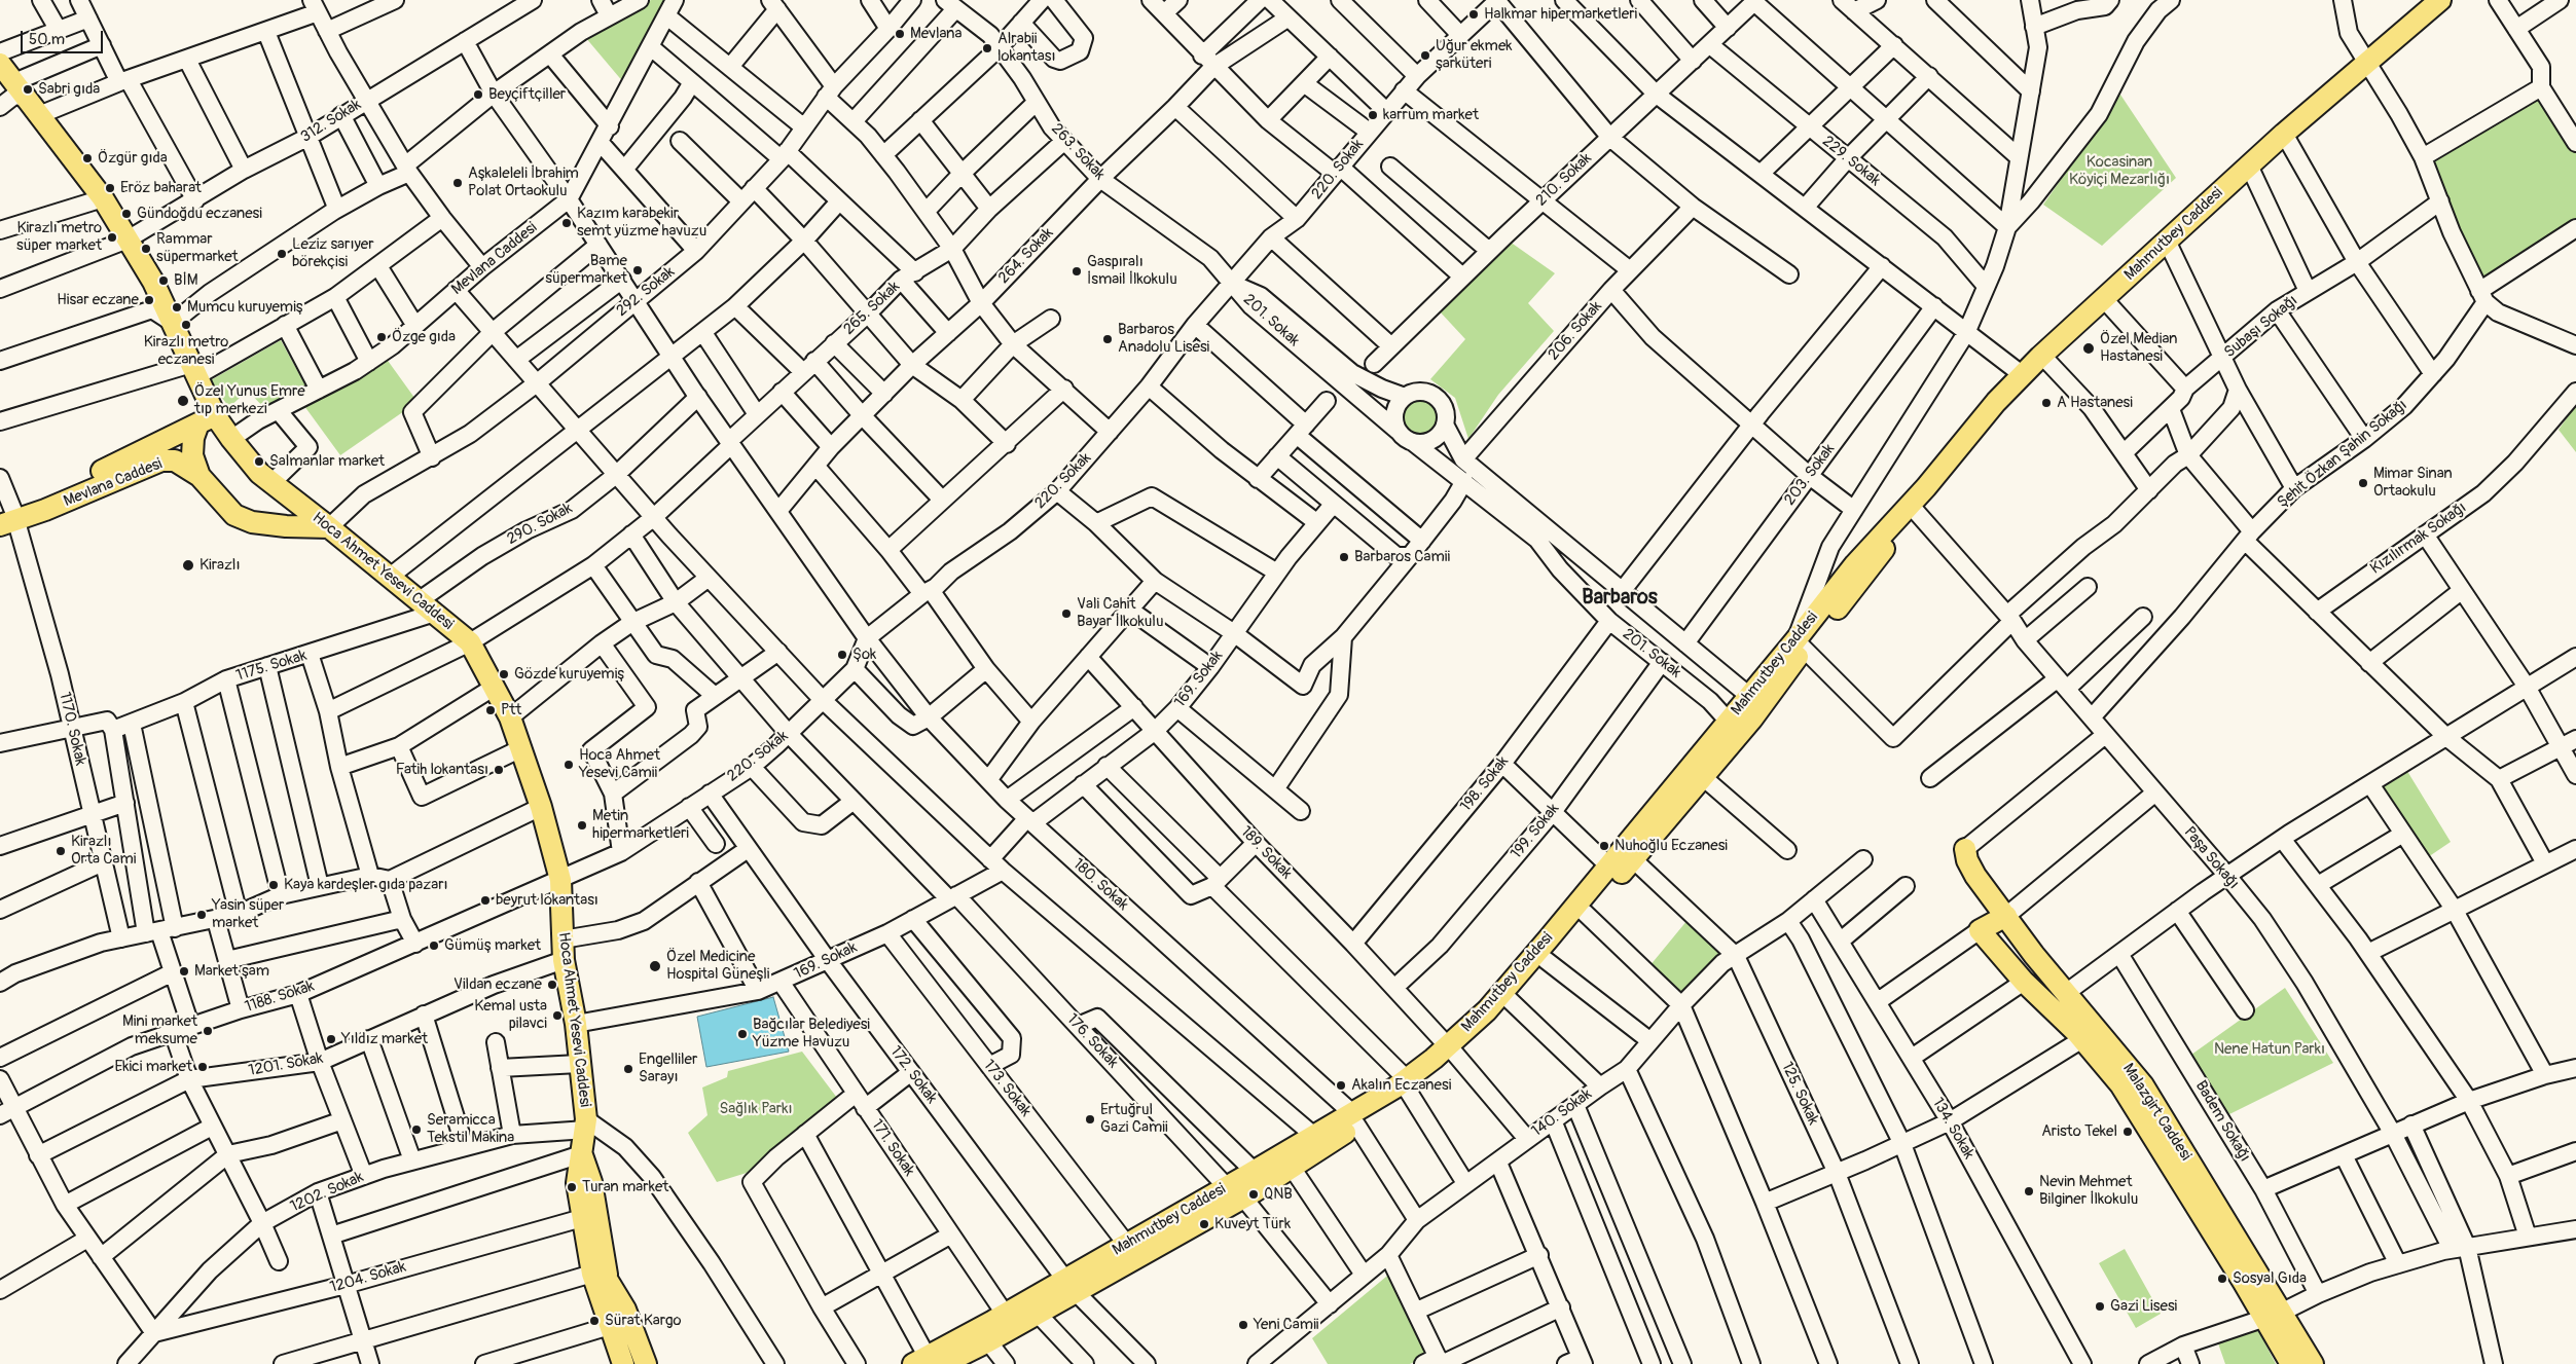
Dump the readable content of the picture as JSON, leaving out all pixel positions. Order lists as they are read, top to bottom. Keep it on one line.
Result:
{"streets":{"main road":["Mahmutbey Caddesi","Mevlana Caddesi","Hoca Ahmet Yesevi Caddesi","Malazgirt Caddesi"],"street":["312. Sokak","263. Sokak","229. Sokak","220. Sokak","210. Sokak","264. Sokak","292. Sokak","265. Sokak","201. Sokak","Subaşı Sokağı","206. Sokak","Şehit Özkan Şahin Sokağı","203. Sokak","290. Sokak","Kızılırmak Sokağı","1175. Sokak","169. Sokak","1170. Sokak","198. Sokak","199. Sokak","189. Sokak","Paşa Sokağı","180. Sokak","1188. Sokak","176. Sokak","1201. Sokak","172. Sokak","173. Sokak","125. Sokak","140. Sokak","Badem Sokağı","134. Sokak","171. Sokak","1202. Sokak","1204. Sokak"]},"crossings":[["312. Sokak","Hoca Ahmet Yesevi Caddesi"],["312. Sokak","180. Sokak"],["263. Sokak","220. Sokak"],["263. Sokak","264. Sokak"],["263. Sokak","265. Sokak"],["263. Sokak","201. Sokak"],["229. Sokak","210. Sokak"],["220. Sokak","201. Sokak"],["220. Sokak","Hoca Ahmet Yesevi Caddesi"],["220. Sokak","180. Sokak"],["220. Sokak","1188. Sokak"],["220. Sokak","176. Sokak"],["220. Sokak","172. Sokak"],["Mahmutbey Caddesi","201. Sokak"],["Mahmutbey Caddesi","189. Sokak"],["Mahmutbey Caddesi","Paşa Sokağı"],["Mahmutbey Caddesi","180. Sokak"],["Mahmutbey Caddesi","176. Sokak"],["Mahmutbey Caddesi","172. Sokak"],["Mahmutbey Caddesi","173. Sokak"],["Mahmutbey Caddesi","125. Sokak"],["Mahmutbey Caddesi","171. Sokak"],["264. Sokak","180. Sokak"],["Mevlana Caddesi","292. Sokak"],["Mevlana Caddesi","Hoca Ahmet Yesevi Caddesi"],["Mevlana Caddesi","1170. Sokak"],["Mevlana Caddesi","180. Sokak"],["292. Sokak","Hoca Ahmet Yesevi Caddesi"],["292. Sokak","180. Sokak"],["265. Sokak","Hoca Ahmet Yesevi Caddesi"],["265. Sokak","180. Sokak"],["265. Sokak","176. Sokak"],["201. Sokak","206. Sokak"],["201. Sokak","203. Sokak"],["201. Sokak","198. Sokak"],["201. Sokak","199. Sokak"],["Şehit Özkan Şahin Sokağı","Paşa Sokağı"],["290. Sokak","Hoca Ahmet Yesevi Caddesi"],["290. Sokak","1175. Sokak"],["290. Sokak","180. Sokak"],["Hoca Ahmet Yesevi Caddesi","1175. Sokak"],["Hoca Ahmet Yesevi Caddesi","169. Sokak"],["Hoca Ahmet Yesevi Caddesi","1188. Sokak"],["Hoca Ahmet Yesevi Caddesi","1201. Sokak"],["Hoca Ahmet Yesevi Caddesi","1202. Sokak"],["Hoca Ahmet Yesevi Caddesi","1204. Sokak"],["169. Sokak","189. Sokak"],["169. Sokak","180. Sokak"],["169. Sokak","176. Sokak"],["169. Sokak","172. Sokak"],["169. Sokak","173. Sokak"],["169. Sokak","171. Sokak"],["198. Sokak","189. Sokak"],["199. Sokak","189. Sokak"],["189. Sokak","140. Sokak"],["180. Sokak","140. Sokak"],["176. Sokak","140. Sokak"],["125. Sokak","140. Sokak"],["140. Sokak","134. Sokak"],["1202. Sokak","1204. Sokak"]],"districts":["Barbaros"],"parks":["Kocasinan Köyiçi Mezarlığı","Nene Hatun Parkı","Sağlık Parkı"],"places":["Halkmar hipermarketleri","Mevlana","Alrabii lokantası","Uğur ekmek şarküteri","Sabri gıda","Beyçiftçiller","karrum market","Özgür gıda","Aşkaleleli İbrahim Polat Ortaokulu","Eröz baharat","Gündoğdu eczanesi","Kazım karabekir semt yüzme havuzu","Kirazlı metro süper market","Rammar süpermarket","Leziz sarıyer börekçisi","Bame süpermarket","Gaspıralı İsmail İlkokulu","BİM","Hisar eczane","Mumcu kuruyemiş","Kirazlı metro eczanesi","Özge gıda","Barbaros Anadolu Lisesi","Özel Median Hastanesi","Özel Yunus Emre tıp merkezi","A Hastanesi","Salmanlar market","Mimar Sinan Ortaokulu","Barbaros Camii","Kirazlı","Vali Cahit Bayar İlkokulu","Şok","Gözde kuruyemiş","Ptt","Hoca Ahmet Yesevi Camii","Fatih lokantası","Metin hipermarketleri","Nuhoğlu Eczanesi","Kirazlı Orta Cami","Kaya kardeşler gıda pazarı","beyrut lokantası","Yasin süper market","Gümüş market","Özel Medicine Hospital Güneşli","Market şam","Vildan eczane","Kemal usta pilavci","Mini market meksume","Bağcılar Belediyesi Yüzme Havuzu","Yıldız market","Ekici market","Engelliler Sarayı","Akalın Eczanesi","Ertuğrul Gazi Camii","Seramicca Tekstil Makina","Aristo Tekel","Turan market","Nevin Mehmet Bilginer İlkokulu","QNB","Kuveyt Türk","Sosyal Gıda","Gazi Lisesi","Sürat Kargo","Yeni Camii"],"scale_bar":"50 m"}
